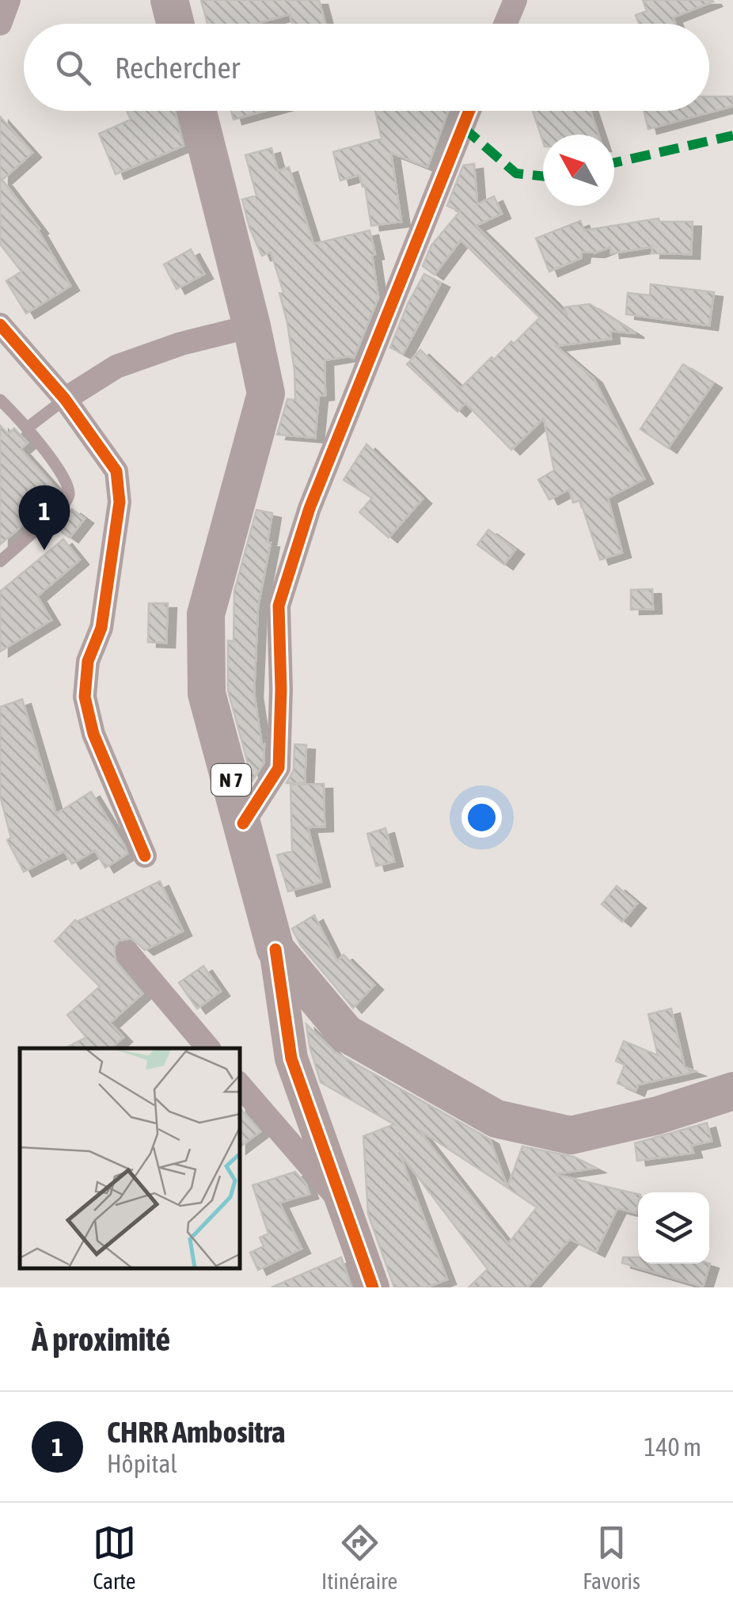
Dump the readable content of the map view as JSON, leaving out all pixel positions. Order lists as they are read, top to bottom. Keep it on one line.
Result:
{"streets":{"main road":["N 7"]},"north":"top left","page":{"search":"Rechercher","pins":"1","heading":"À proximité","list":[{"mark":"1","name":"CHRR Ambositra","note":"Hôpital","value":"140 m"}],"nav":["Carte","Itinéraire","Favoris"]}}
